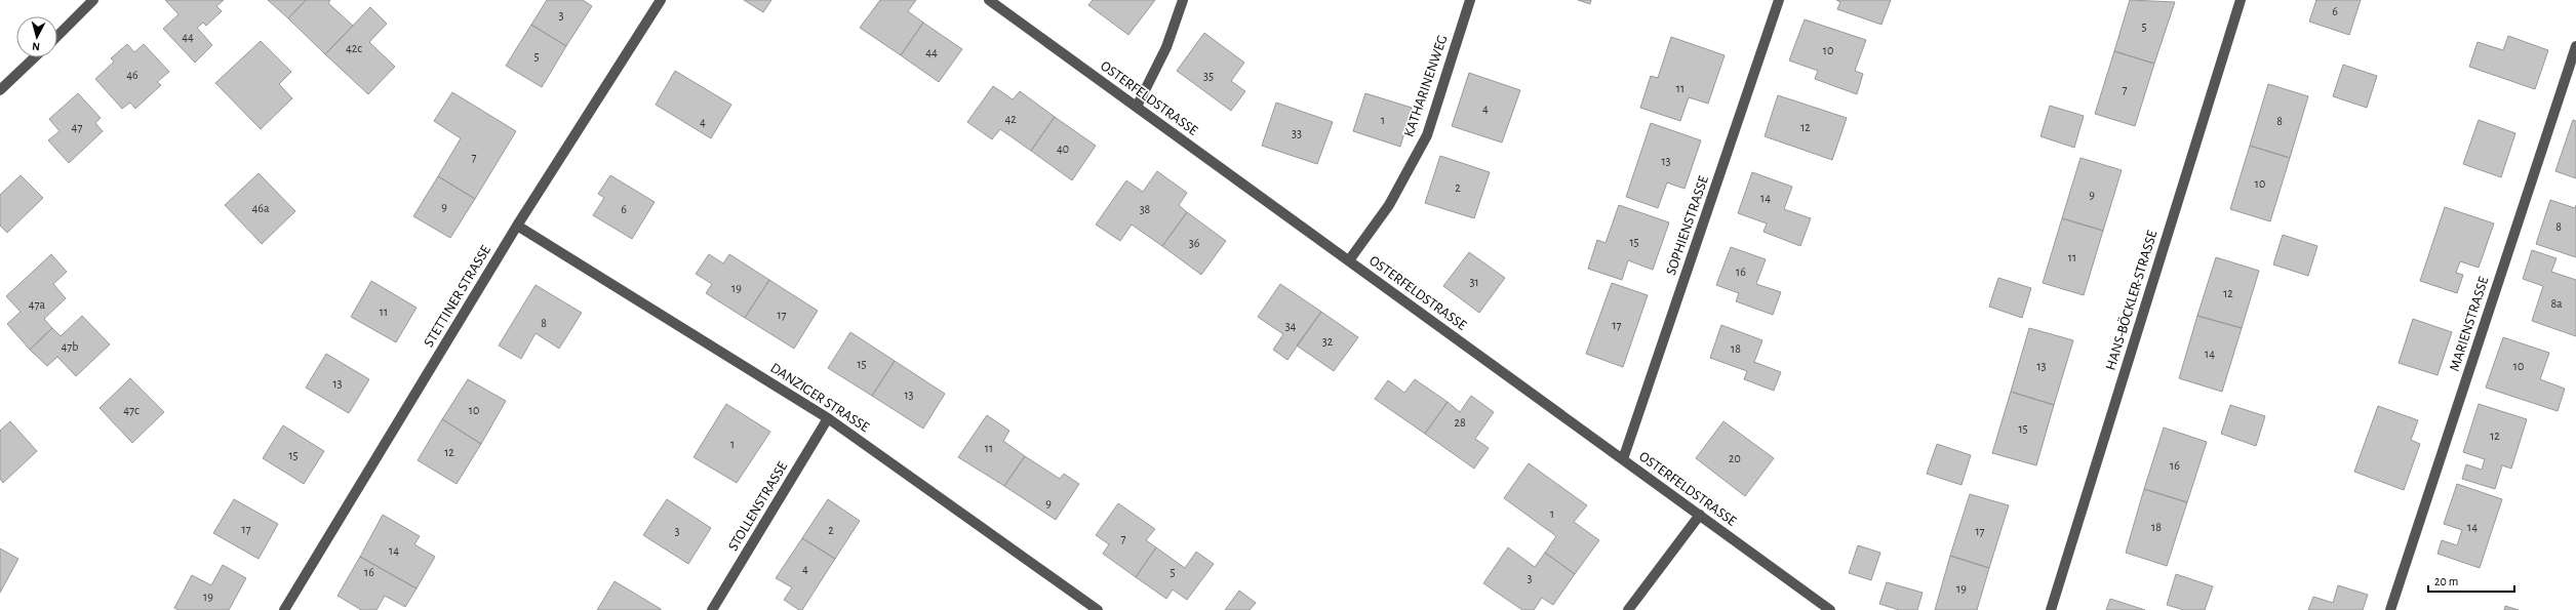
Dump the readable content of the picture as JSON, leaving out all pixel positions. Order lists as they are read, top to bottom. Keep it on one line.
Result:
{"streets":{"street":["KATHARINENWEG","OSTERFELDSTRASSE","SOPHIENSTRASSE","STETTINER STRASSE","HANS-BÖCKLER-STRASSE","MARIENSTRASSE","DANZIGER STRASSE","STOLLENSTRASSE"]},"crossings":[["KATHARINENWEG","OSTERFELDSTRASSE"],["OSTERFELDSTRASSE","SOPHIENSTRASSE"],["STETTINER STRASSE","DANZIGER STRASSE"],["DANZIGER STRASSE","STOLLENSTRASSE"]],"house_numbers":["6","3","5","44","42c","10","44","5","46","35","11","7","4","42","1","8","4","47","12","33","40","7","13","10","2","9","14","9","46a","6","38","8","15","36","11","16","31","19","12","8a","47a","11","17","8","17","34","32","47b","18","14","15","13","10","13","13","47c","10","28","15","12","1","11","12","15","20","16","9","1","18","14","17","2","3","17","7","14","4","16","5","3","19","19"],"scale_bar":"20 m","north":"bottom"}
